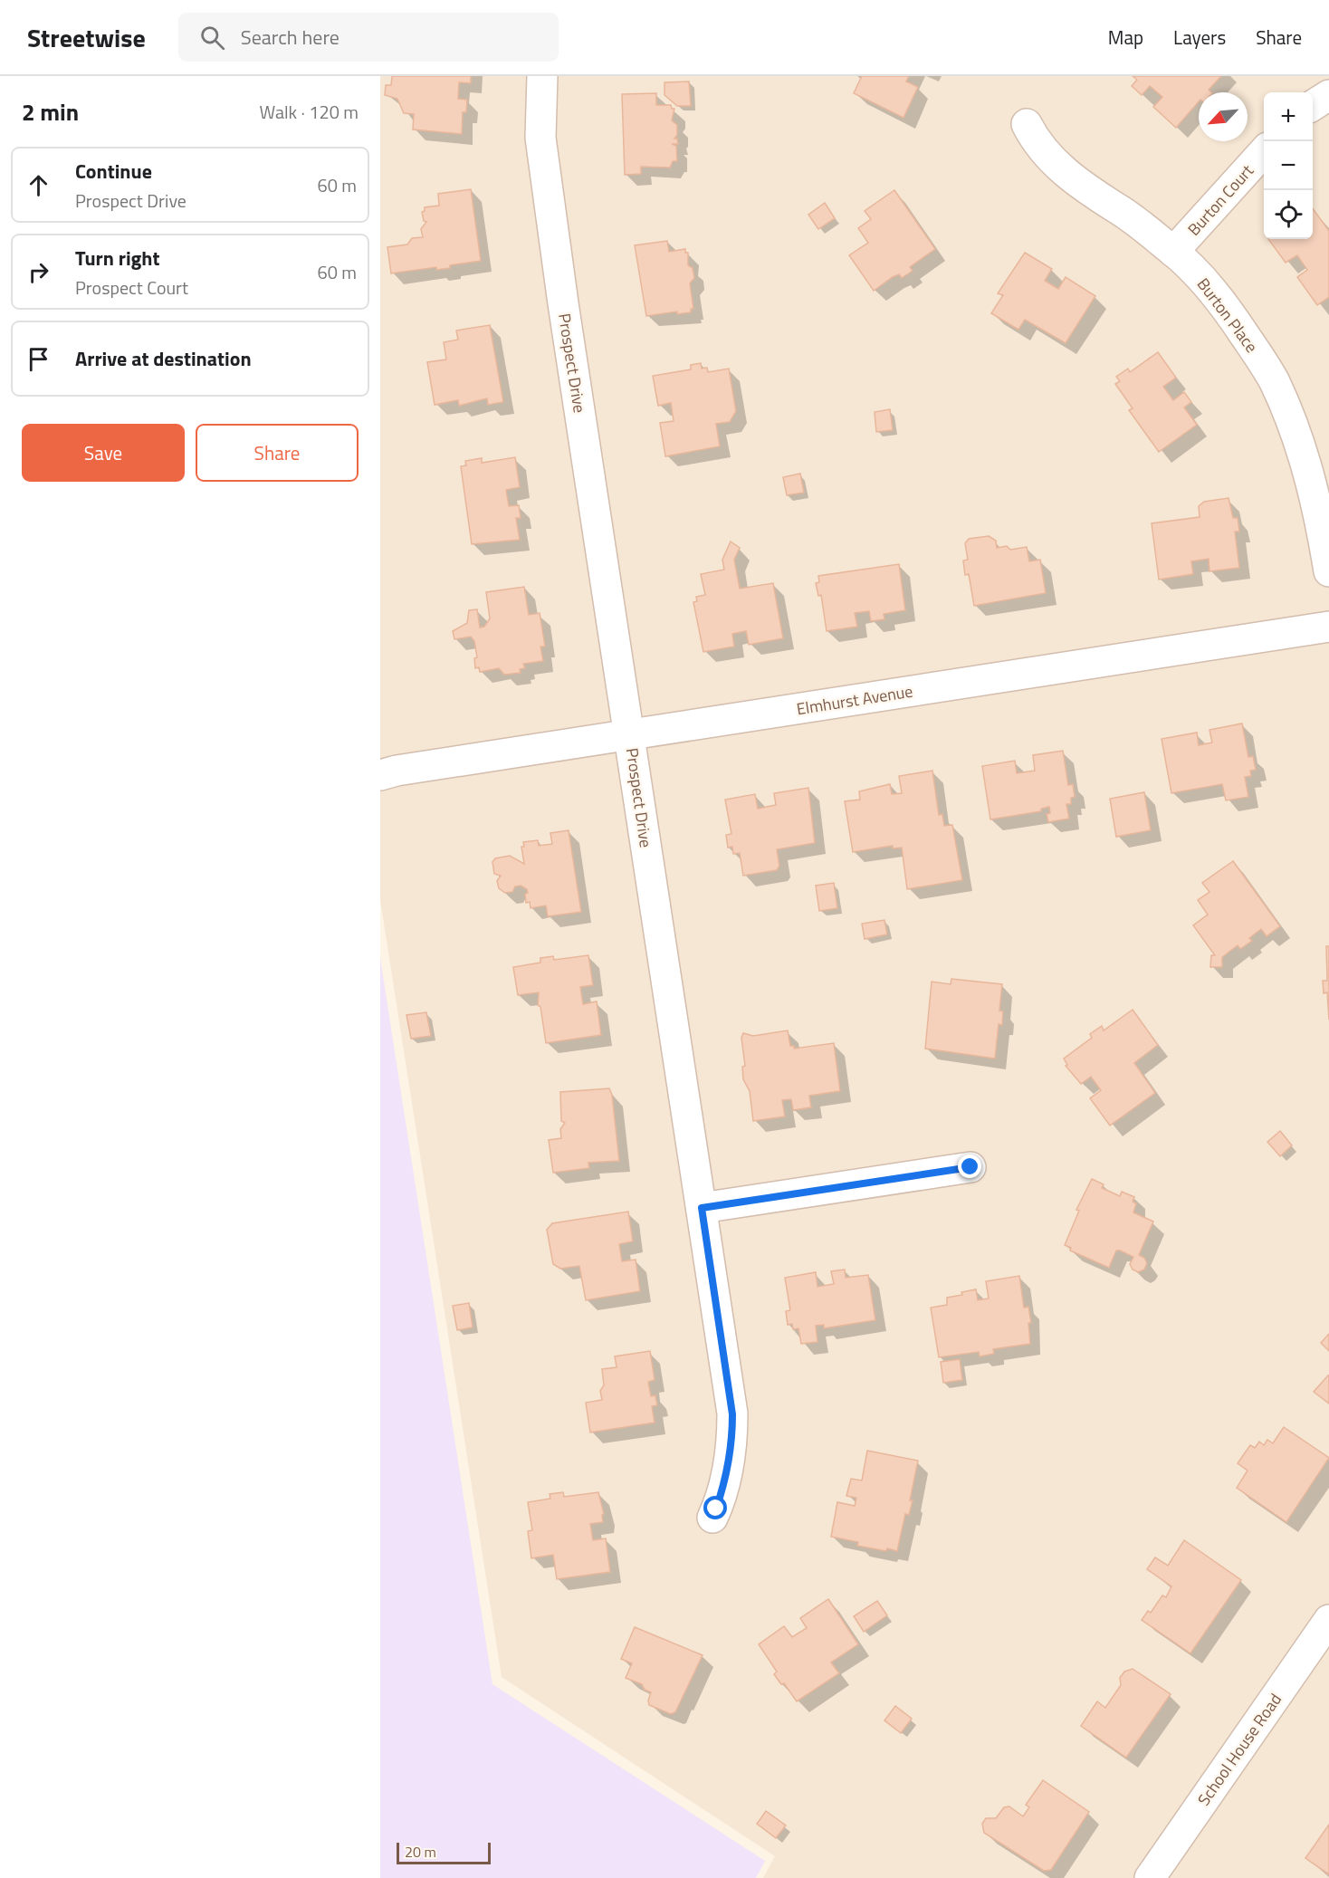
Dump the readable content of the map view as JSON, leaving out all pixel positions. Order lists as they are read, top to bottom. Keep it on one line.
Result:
{"streets":{"street":["Burton Court","Burton Place","Prospect Drive","Elmhurst Avenue","School House Road"]},"crossings":[["Burton Court","Burton Place"],["Prospect Drive","Elmhurst Avenue"]],"scale_bar":"20 m","north":"bottom left","page":{"header":"Streetwise","search":"Search here","nav":["Map","Layers","Share"],"heading":["2 min","Walk · 120 m"],"map_buttons":["+","−"],"list":[["Continue","Prospect Drive","60 m"],["Turn right","Prospect Court","60 m"],"Arrive at destination"],"buttons":["Save","Share"],"scale":"20 m"}}
